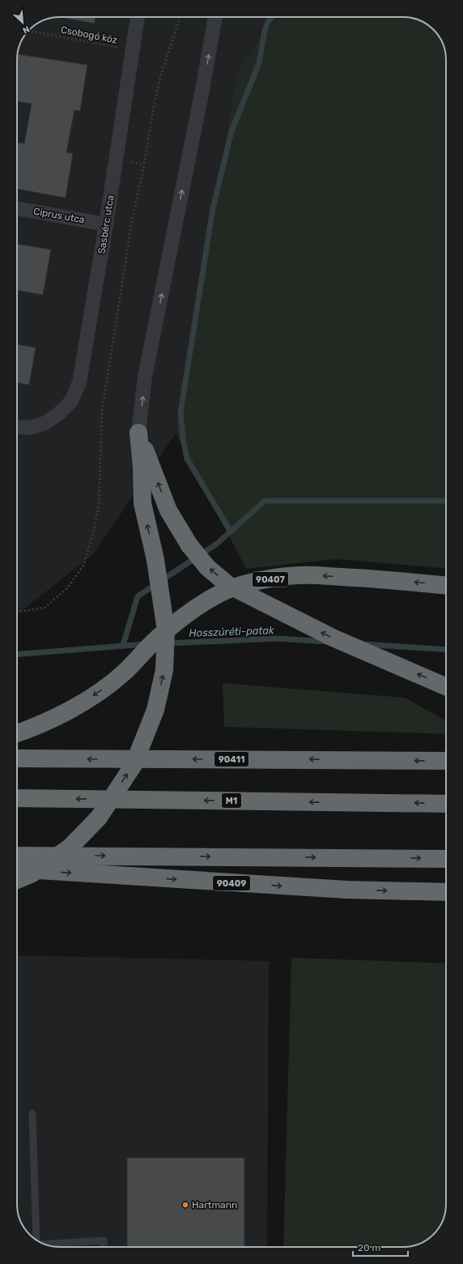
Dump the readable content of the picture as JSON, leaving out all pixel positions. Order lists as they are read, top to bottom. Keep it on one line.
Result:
{"streets":{"highway":["90407","90411","M1","90409"],"street":["Ciprus utca","Sasbérc utca"],"path":["Csobogó köz"]},"crossings":[["Csobogó köz","Sasbérc utca"],["Ciprus utca","Sasbérc utca"]],"water":["Hosszúréti-patak"],"places":["Hartmann"],"scale_bar":"20 m","north":"bottom right"}
